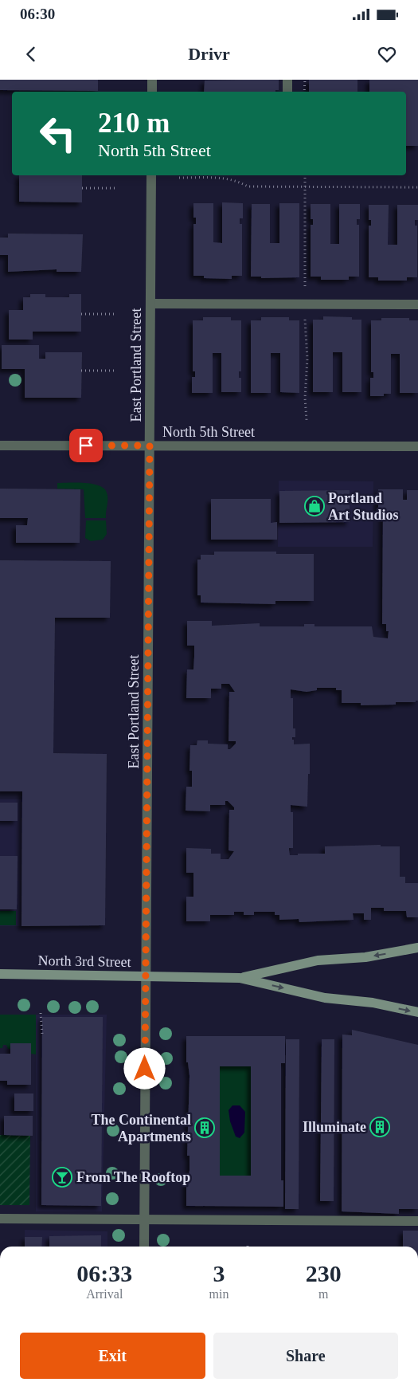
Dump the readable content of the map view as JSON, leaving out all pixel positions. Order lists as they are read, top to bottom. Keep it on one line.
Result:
{"streets":{"street":["East Portland Street","North 5th Street","North 3rd Street"]},"crossings":[["East Portland Street","North 5th Street"],["East Portland Street","North 3rd Street"]],"places":{"shop":["Portland Art Studios"],"building":["Illuminate","The Continental Apartments"],"bar":["From The Rooftop"]},"page":{"status":"06:30","header":"Drivr","turn":["210 m","North 5th Street"],"eta":["06:33","Arrival","3","min","230","m"],"buttons":["Exit","Share"]}}
